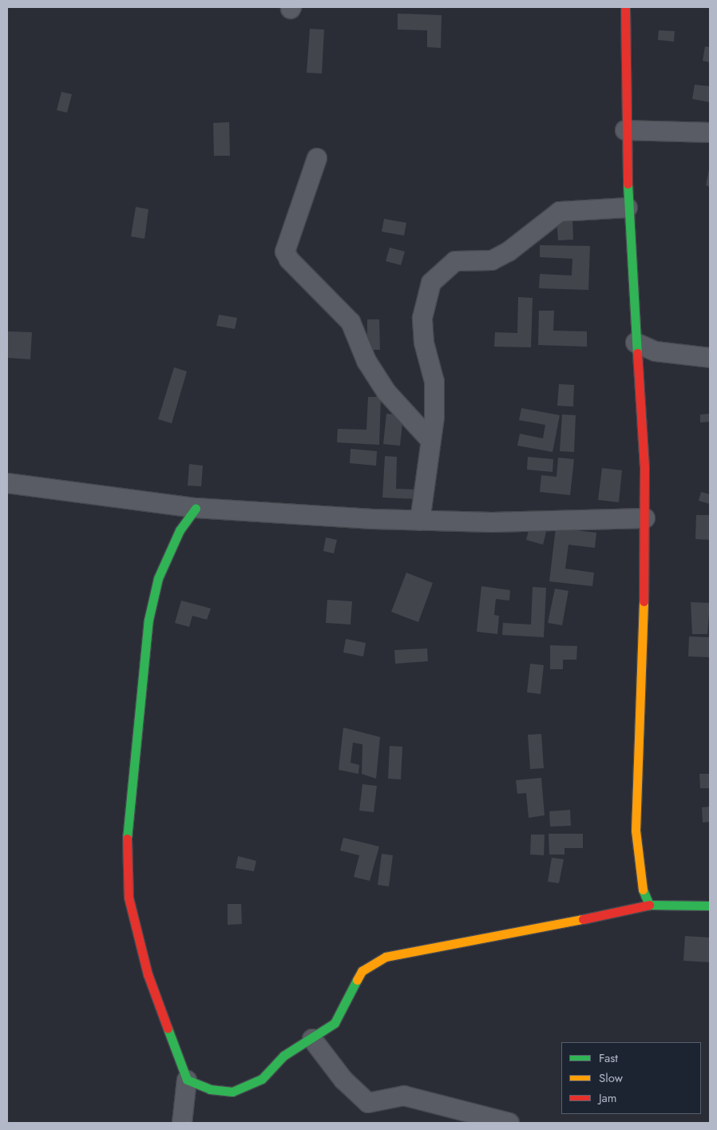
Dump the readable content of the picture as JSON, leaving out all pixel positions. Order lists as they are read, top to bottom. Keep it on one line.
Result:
{"legend":["Fast","Slow","Jam"]}
